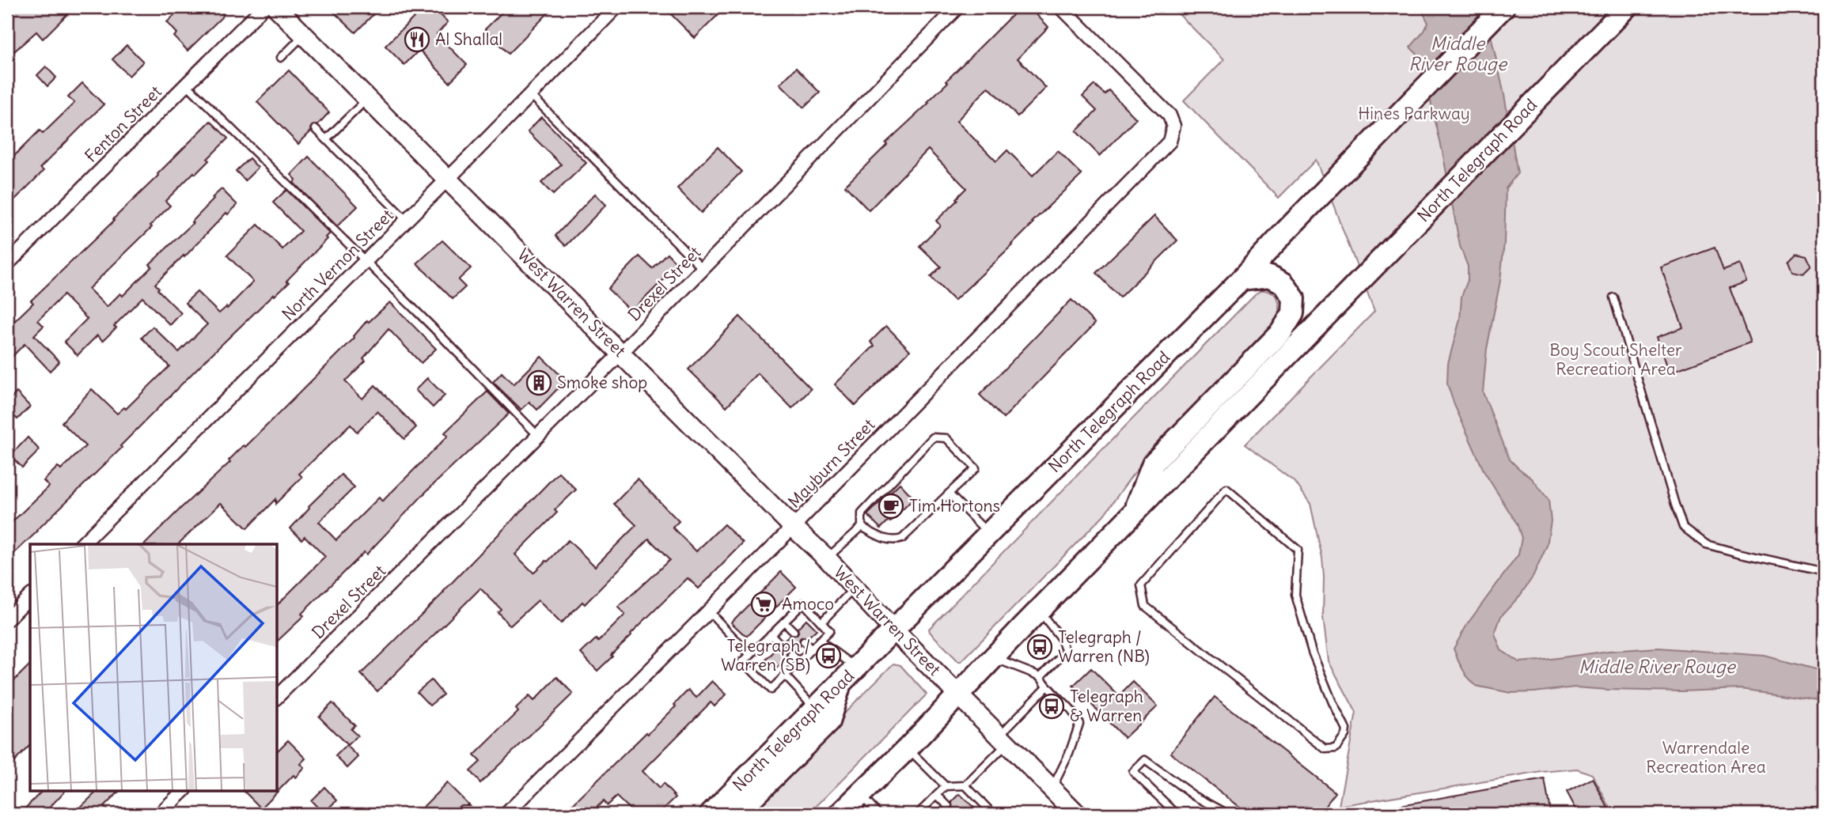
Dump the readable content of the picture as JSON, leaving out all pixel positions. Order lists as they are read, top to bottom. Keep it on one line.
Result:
{"streets":{"main road":["North Telegraph Road","West Warren Street"],"street":["Fenton Street","North Vernon Street","Drexel Street","Mayburn Street"]},"crossings":[["North Telegraph Road","West Warren Street"],["North Vernon Street","West Warren Street"],["Drexel Street","West Warren Street"],["West Warren Street","Mayburn Street"]],"water":["Middle River Rouge"],"parks":["Hines Parkway","Boy Scout Shelter Recreation Area","Warrendale Recreation Area"],"places":{"restaurant":["Al Shallal"],"building":["Smoke shop"],"cafe":["Tim Hortons"],"supermarket":["Amoco"],"bus stop":["Telegraph / Warren (NB)","Telegraph / Warren (SB)","Telegraph & Warren"]}}
